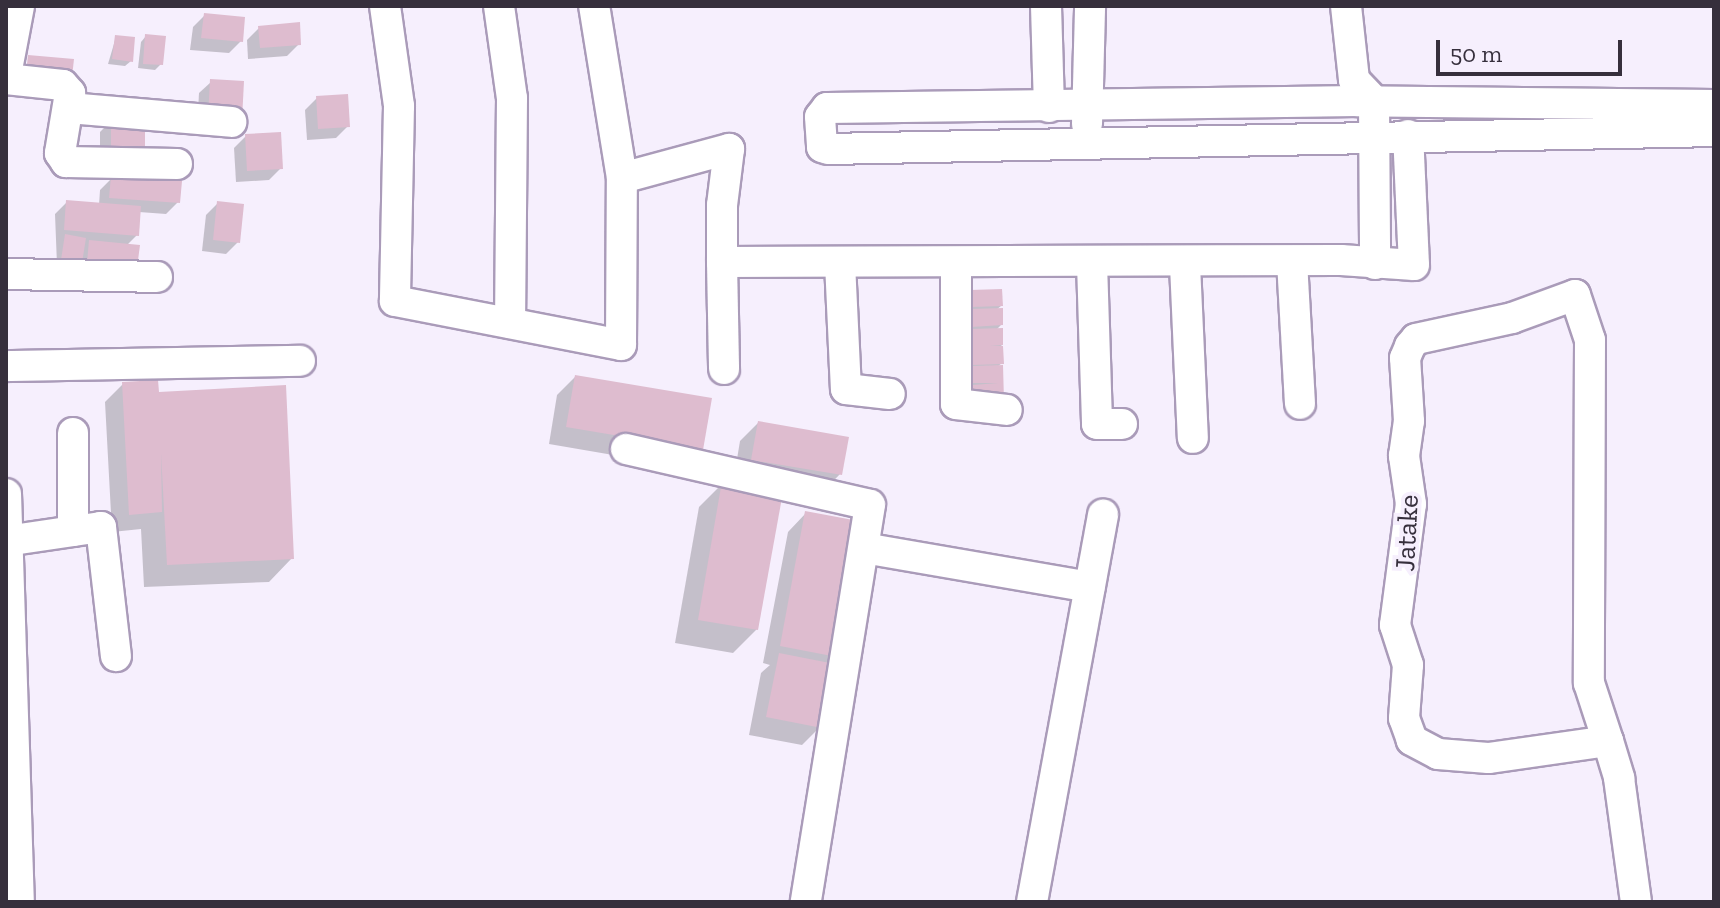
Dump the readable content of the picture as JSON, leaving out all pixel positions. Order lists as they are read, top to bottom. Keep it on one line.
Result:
{"streets":{"street":["Jatake"]},"scale_bar":"50 m"}
